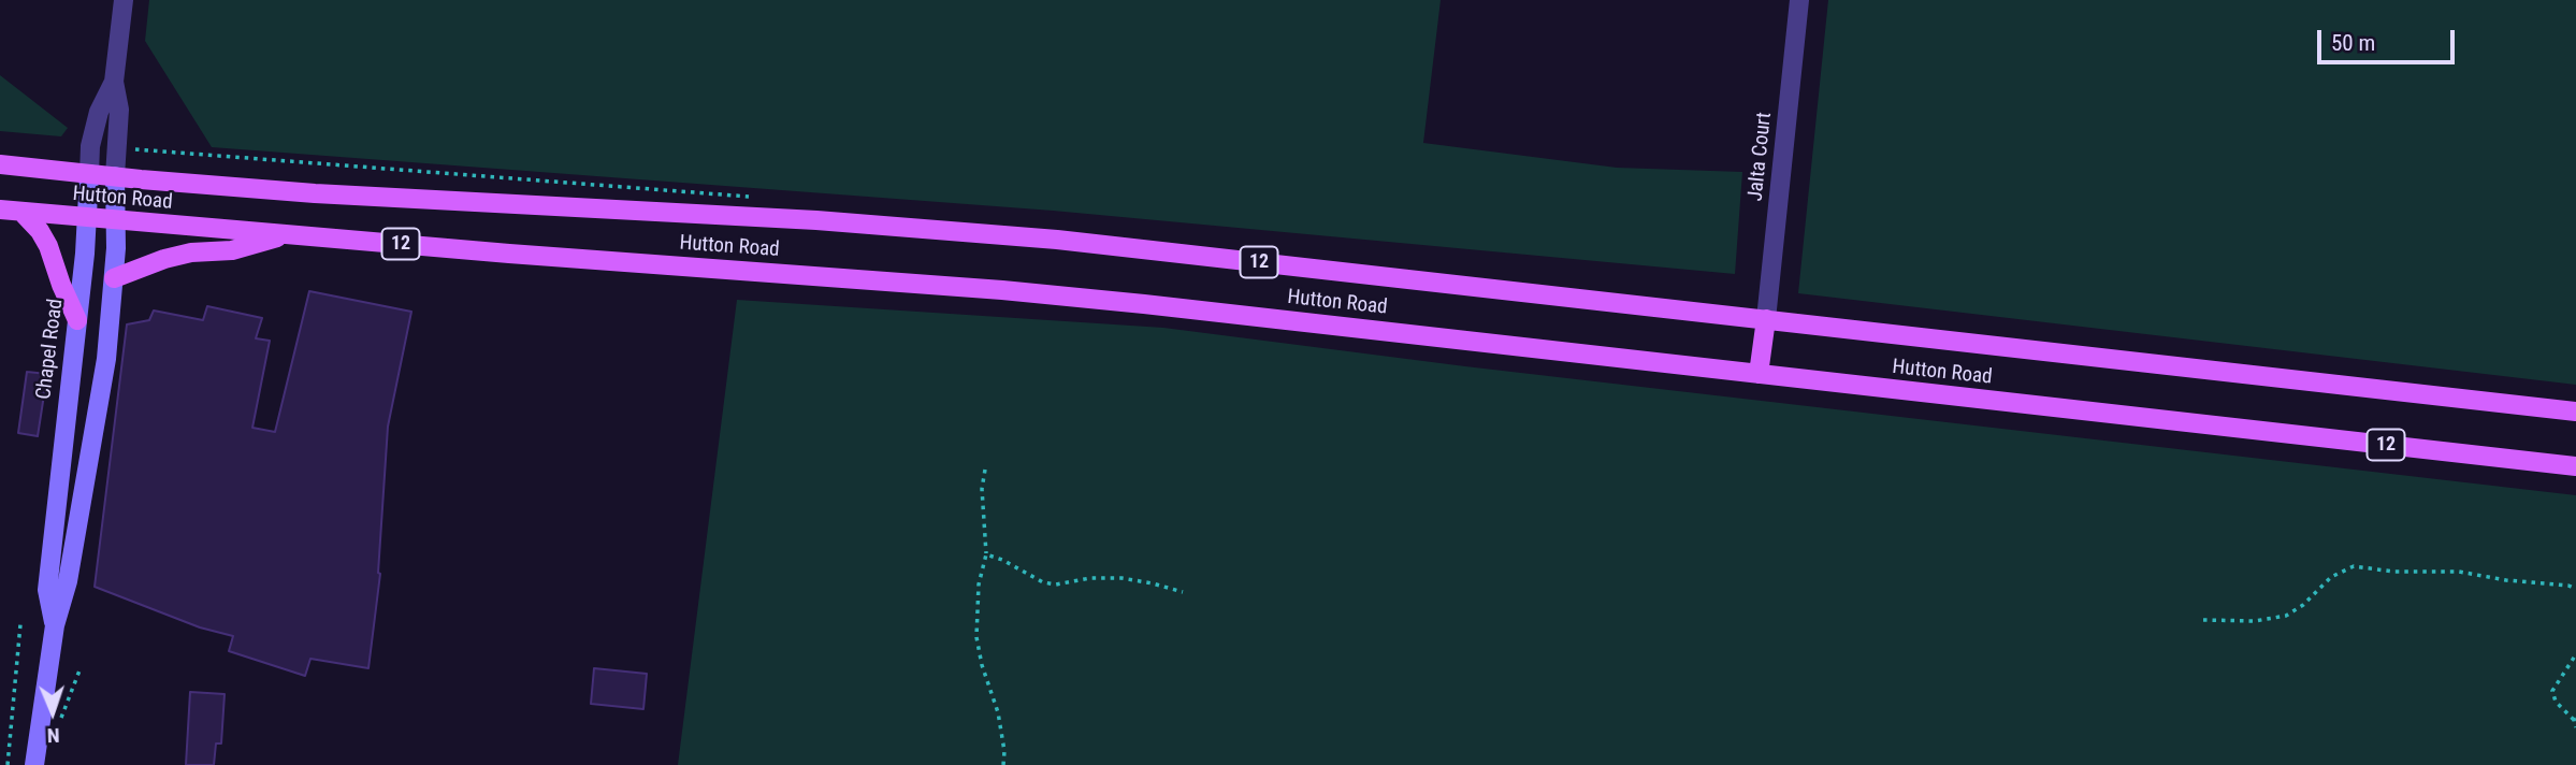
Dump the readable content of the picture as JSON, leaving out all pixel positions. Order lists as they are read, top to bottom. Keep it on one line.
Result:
{"streets":{"main road":["Hutton Road","12","Chapel Road"],"street":["Jalta Court"]},"crossings":[["Jalta Court","Hutton Road"],["Hutton Road","Chapel Road"]],"scale_bar":"50 m","north":"bottom"}
